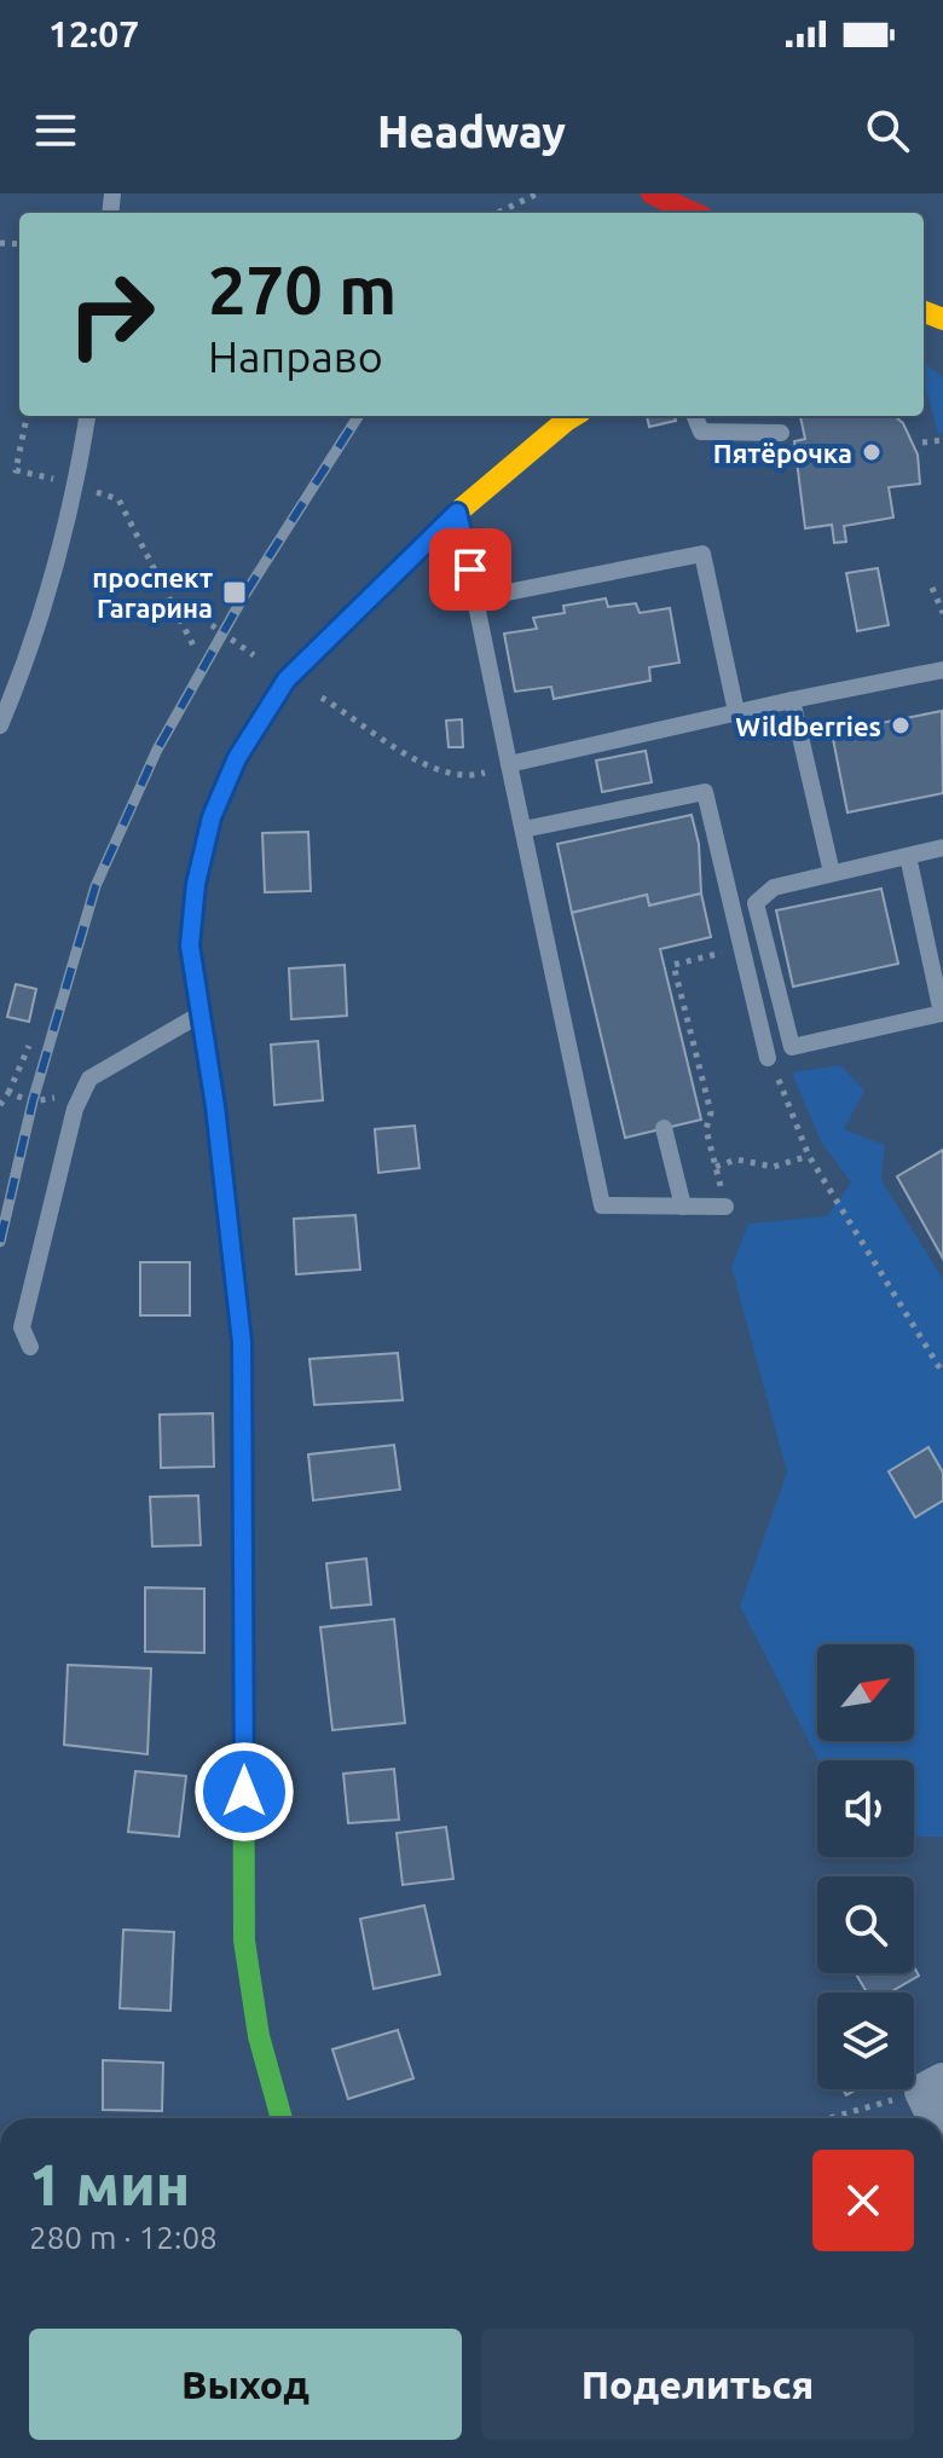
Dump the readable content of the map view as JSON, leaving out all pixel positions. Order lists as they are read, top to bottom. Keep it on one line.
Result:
{"places":{"other":["Пятёрочка","Wildberries"],"transit":["проспект Гагарина"]},"north":"top right","page":{"status":"12:07","header":"Headway","turn":["270 m","Направо"],"heading":["1 мин","280 m · 12:08"],"buttons":["Выход","Поделиться"]}}
